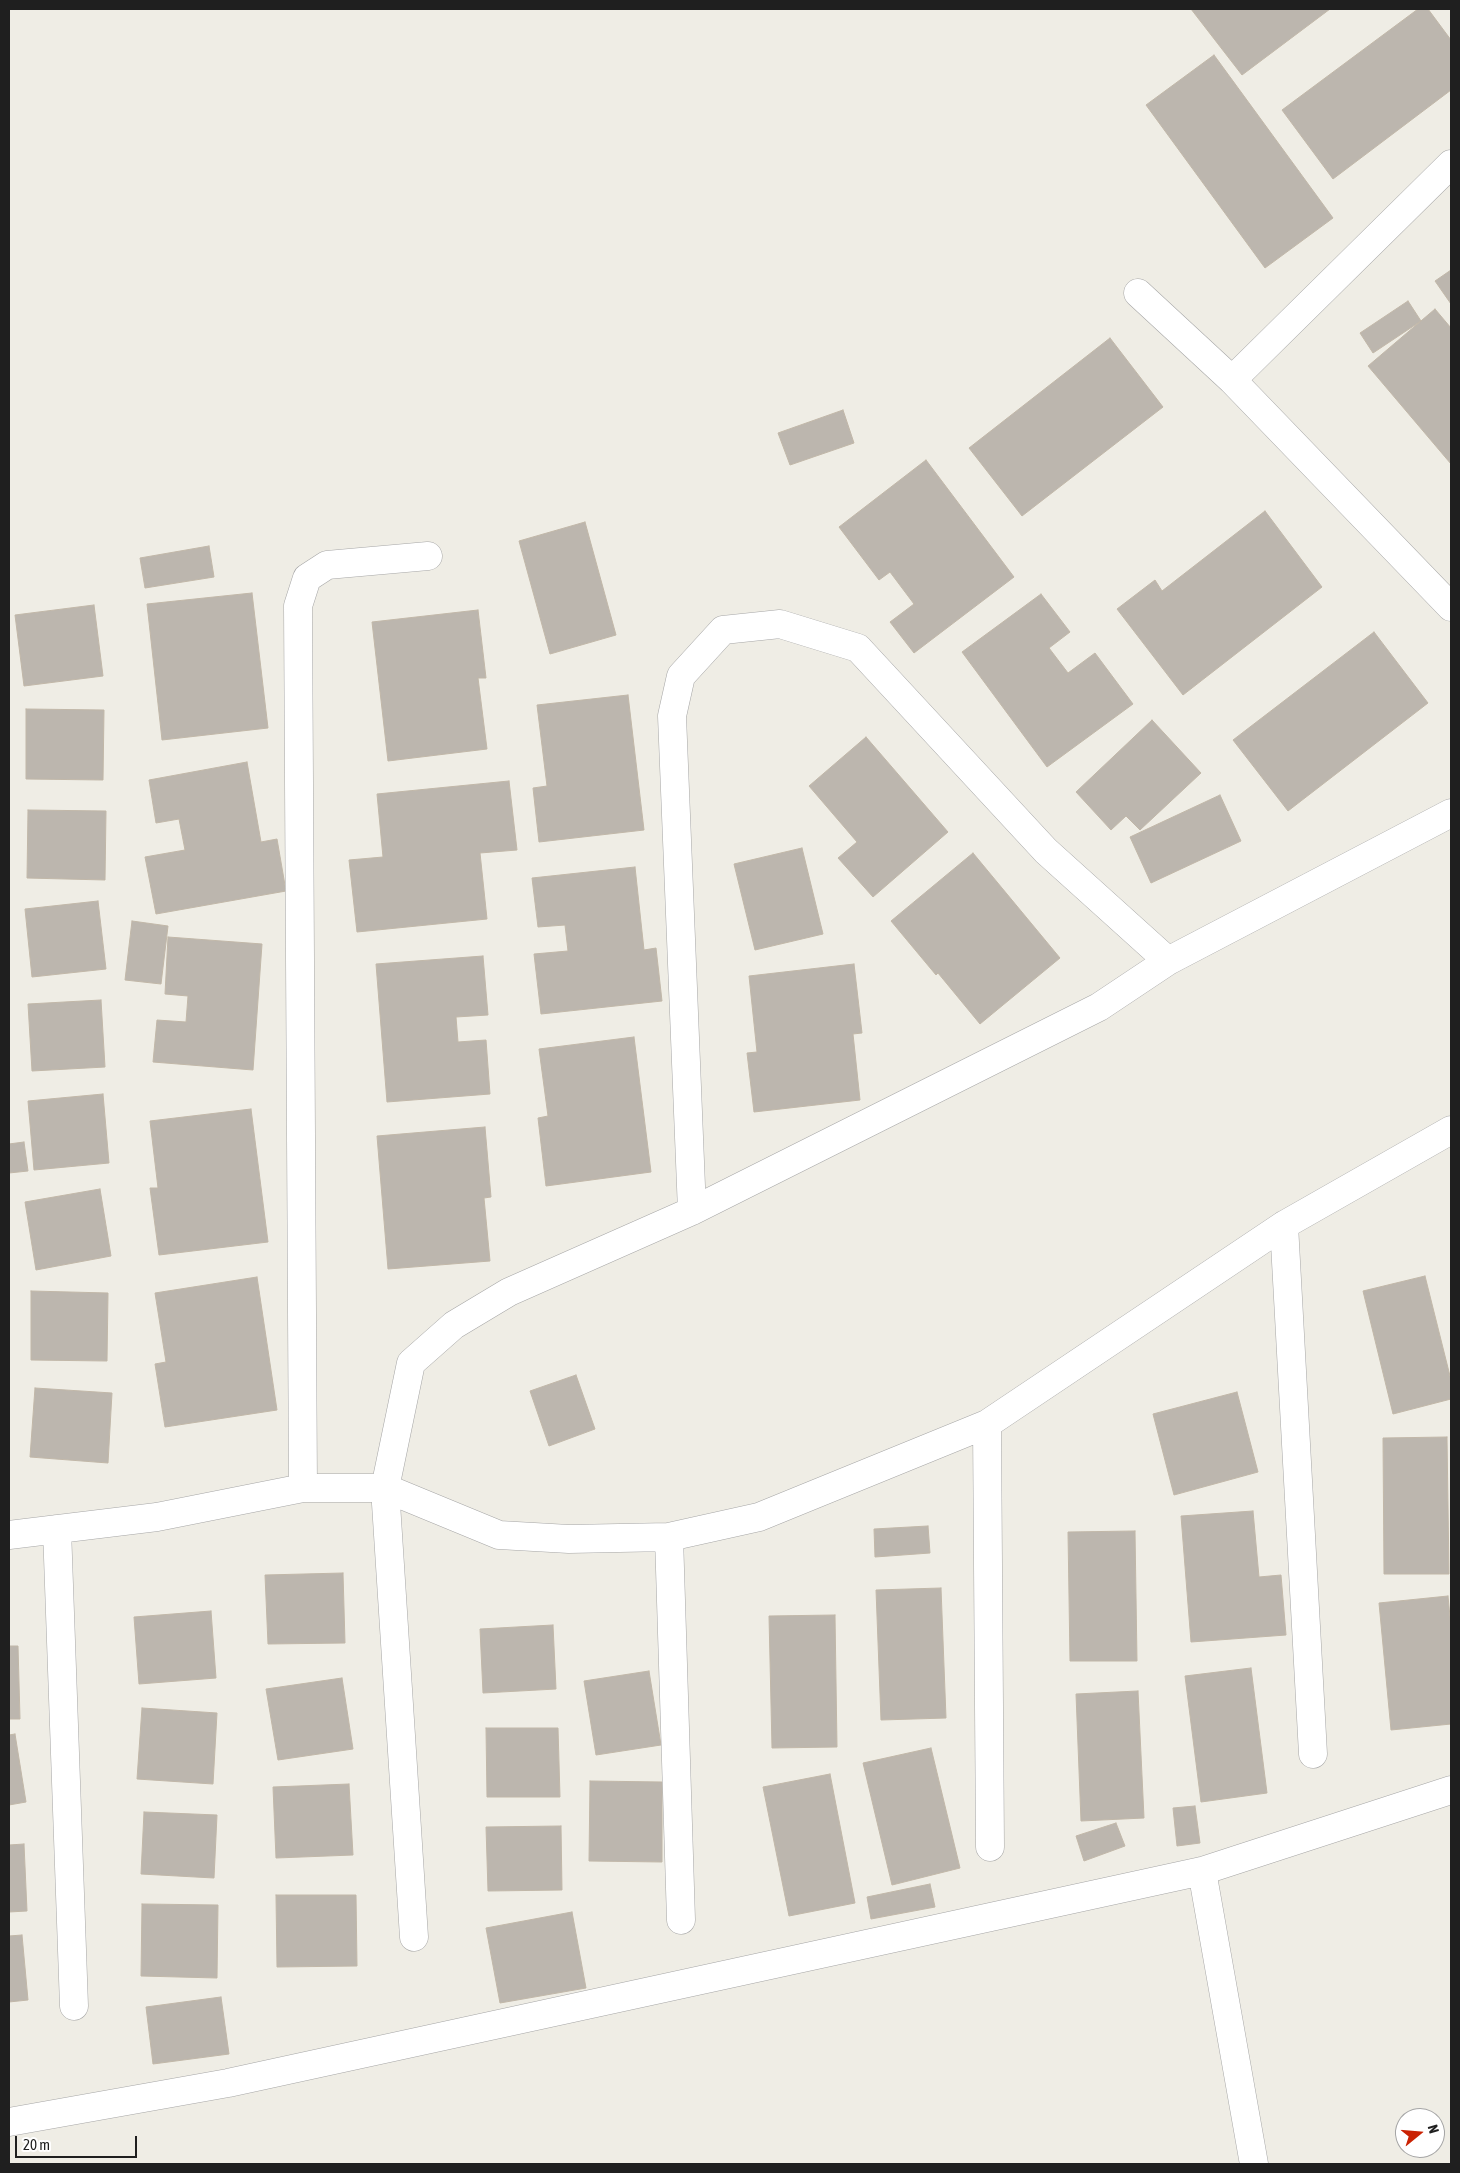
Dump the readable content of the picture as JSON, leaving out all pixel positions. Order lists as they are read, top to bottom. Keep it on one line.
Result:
{"scale_bar":"20 m","north":"right"}
